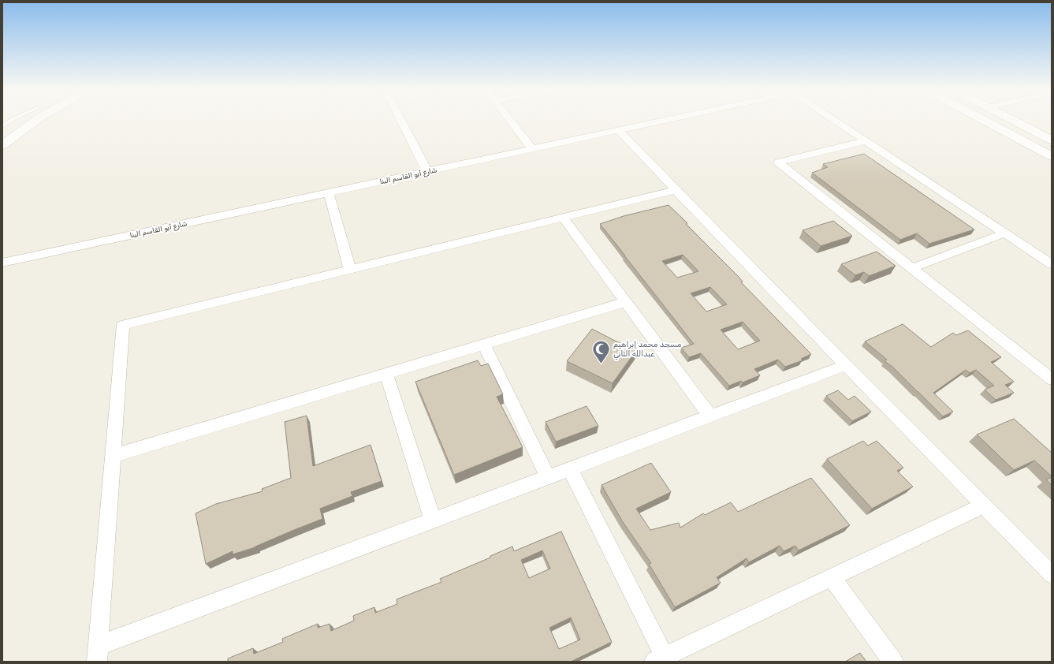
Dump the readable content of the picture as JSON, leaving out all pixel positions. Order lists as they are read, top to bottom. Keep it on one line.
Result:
{"streets":{"street":["شارع أبو القاسم البنا"]},"places":{"mosque":["مسجد محمد إبراهيم عبدالله الثاني"]}}
